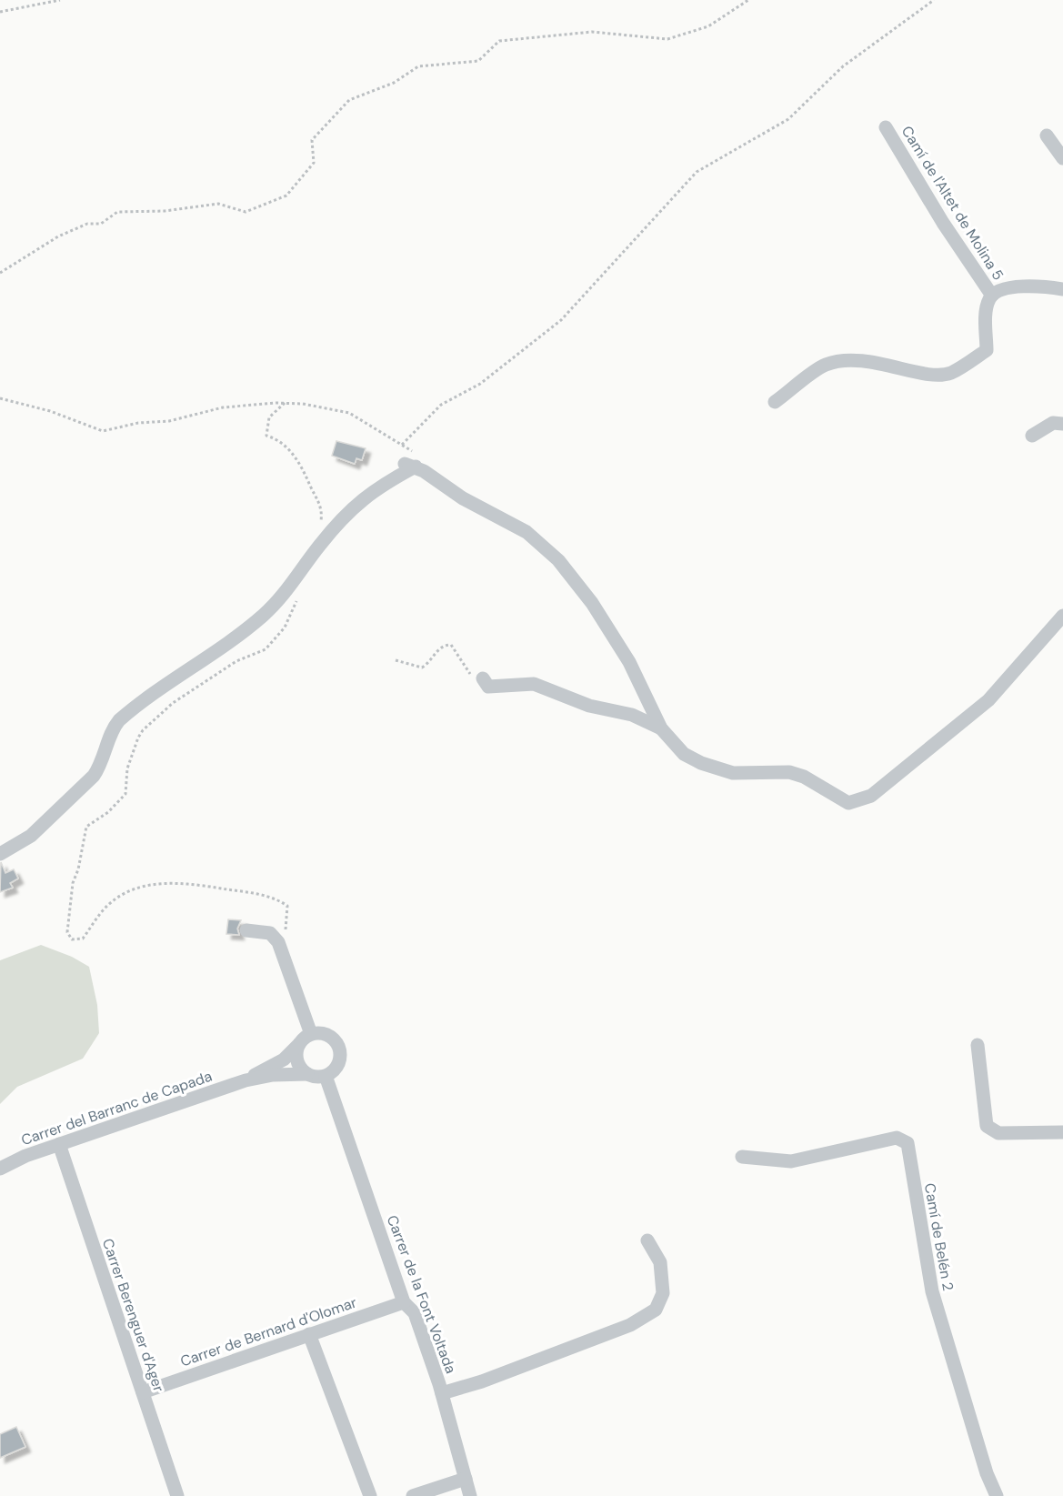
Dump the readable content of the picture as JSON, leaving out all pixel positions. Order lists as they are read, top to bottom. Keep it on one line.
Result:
{"streets":{"street":["Camí de l'Altet de Molina 5","Carrer del Barranc de Capada","Camí de Belén 2","Carrer de la Font Voltada","Carrer Berenguer d'Ager","Carrer de Bernard d'Olomar"]},"crossings":[["Carrer del Barranc de Capada","Carrer de la Font Voltada"],["Carrer del Barranc de Capada","Carrer Berenguer d'Ager"],["Carrer de la Font Voltada","Carrer de Bernard d'Olomar"],["Carrer Berenguer d'Ager","Carrer de Bernard d'Olomar"]]}
